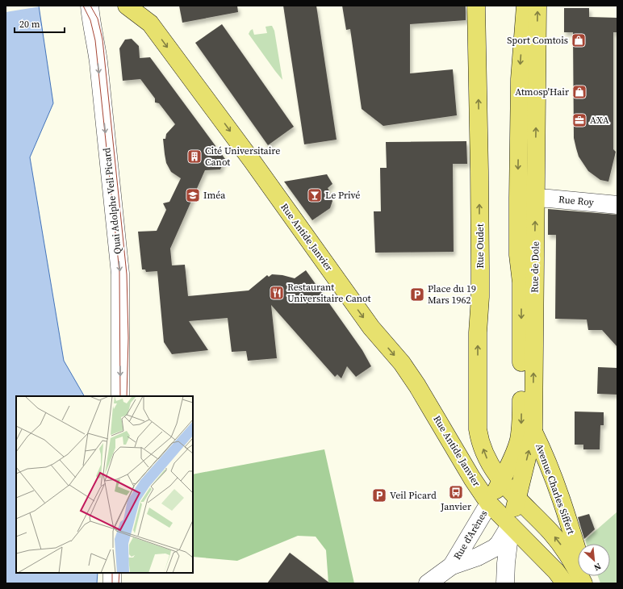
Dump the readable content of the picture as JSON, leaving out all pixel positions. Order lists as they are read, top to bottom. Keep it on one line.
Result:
{"streets":{"main road":["Rue Antide Janvier","Rue Oudet","Rue de Dole","Avenue Charles Siffert"],"street":["Quai Adolphe Veil Picard","Rue Roy","Rue d'Arènes"]},"crossings":[["Rue Roy","Rue de Dole"],["Rue Antide Janvier","Rue de Dole"],["Rue Antide Janvier","Rue d'Arènes"],["Rue Oudet","Rue de Dole"],["Rue Oudet","Avenue Charles Siffert"],["Rue de Dole","Avenue Charles Siffert"],["Rue de Dole","Rue d'Arènes"]],"one_way":["Quai Adolphe Veil Picard","Rue Antide Janvier","Rue Oudet"],"places":{"shop":["Sport Comtois","Atmosp'Hair"],"office":["AXA"],"building":["Cité Universitaire Canot"],"school or university":["Iméa"],"bar":["Le Privé"],"restaurant":["Restaurant Universitaire Canot"],"parking":["Place du 19 Mars 1962","Veil Picard"],"bus stop":["Janvier"]},"scale_bar":"20 m","north":"bottom right"}
